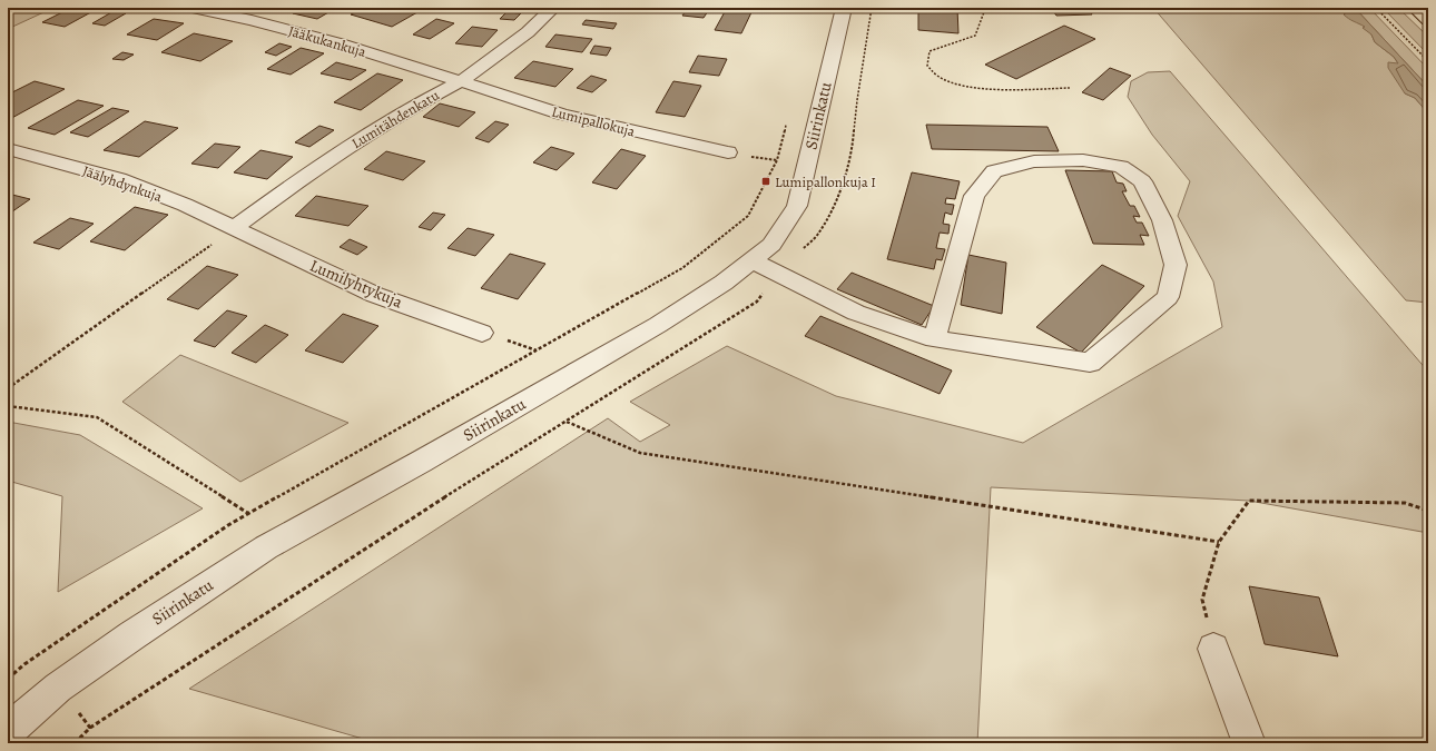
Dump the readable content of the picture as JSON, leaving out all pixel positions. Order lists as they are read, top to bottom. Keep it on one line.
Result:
{"streets":{"street":["Jääkukankuja","Siirinkatu","Lumitähdenkatu","Lumipallokuja","Jäälyhdynkuja","Lumilyhtykuja"]},"crossings":[["Jääkukankuja","Lumitähdenkatu"],["Jääkukankuja","Lumipallokuja"],["Lumitähdenkatu","Lumipallokuja"],["Lumitähdenkatu","Jäälyhdynkuja"],["Lumitähdenkatu","Lumilyhtykuja"],["Jäälyhdynkuja","Lumilyhtykuja"]],"places":{"transit":["Lumipallonkuja I"]}}
